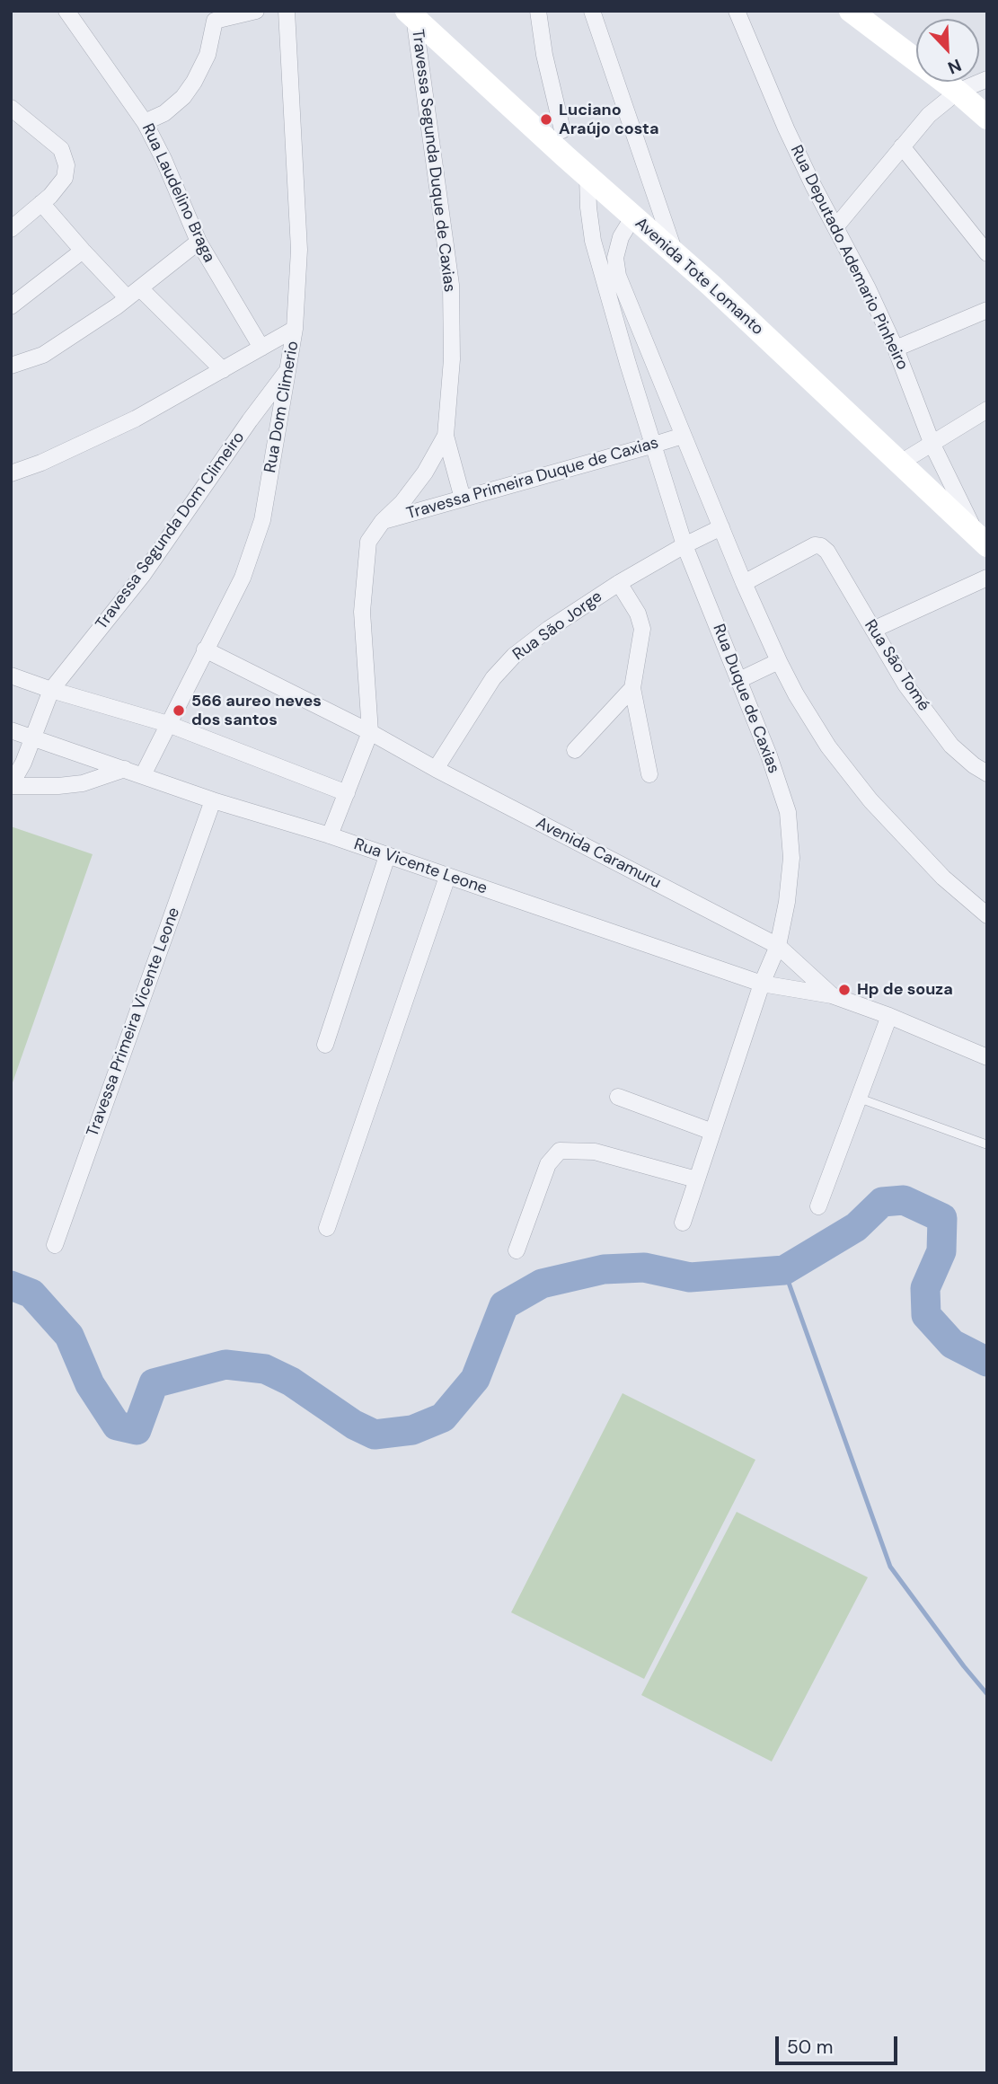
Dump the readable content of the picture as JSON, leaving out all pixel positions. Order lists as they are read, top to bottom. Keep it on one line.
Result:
{"streets":{"main road":["Avenida Tote Lomanto"],"street":["Travessa Segunda Duque de Caxias","Rua Laudelino Braga","Rua Deputado Ademario Pinheiro","Rua Dom Climerio","Travessa Primeira Duque de Caxias","Travessa Segunda Dom Climeiro","Rua São Jorge","Rua São Tomé","Rua Duque de Caxias","Avenida Caramuru","Rua Vicente Leone","Travessa Primeira Vicente Leone"]},"crossings":[["Travessa Segunda Duque de Caxias","Avenida Tote Lomanto"],["Travessa Segunda Duque de Caxias","Travessa Primeira Duque de Caxias"],["Travessa Segunda Duque de Caxias","Avenida Caramuru"],["Travessa Segunda Duque de Caxias","Rua Vicente Leone"],["Rua Deputado Ademario Pinheiro","Avenida Tote Lomanto"],["Avenida Tote Lomanto","Rua Duque de Caxias"],["Rua Dom Climerio","Travessa Segunda Dom Climeiro"],["Rua Dom Climerio","Avenida Caramuru"],["Rua Dom Climerio","Rua Vicente Leone"],["Travessa Primeira Duque de Caxias","Rua Duque de Caxias"],["Travessa Segunda Dom Climeiro","Rua Vicente Leone"],["Rua São Jorge","Rua Duque de Caxias"],["Rua São Jorge","Avenida Caramuru"],["Rua São Tomé","Rua Duque de Caxias"],["Rua Duque de Caxias","Avenida Caramuru"],["Rua Duque de Caxias","Rua Vicente Leone"],["Avenida Caramuru","Rua Vicente Leone"],["Rua Vicente Leone","Travessa Primeira Vicente Leone"]],"places":["Luciano Araújo costa","566 aureo neves dos santos","Hp de souza"],"scale_bar":"50 m","north":"bottom right"}
